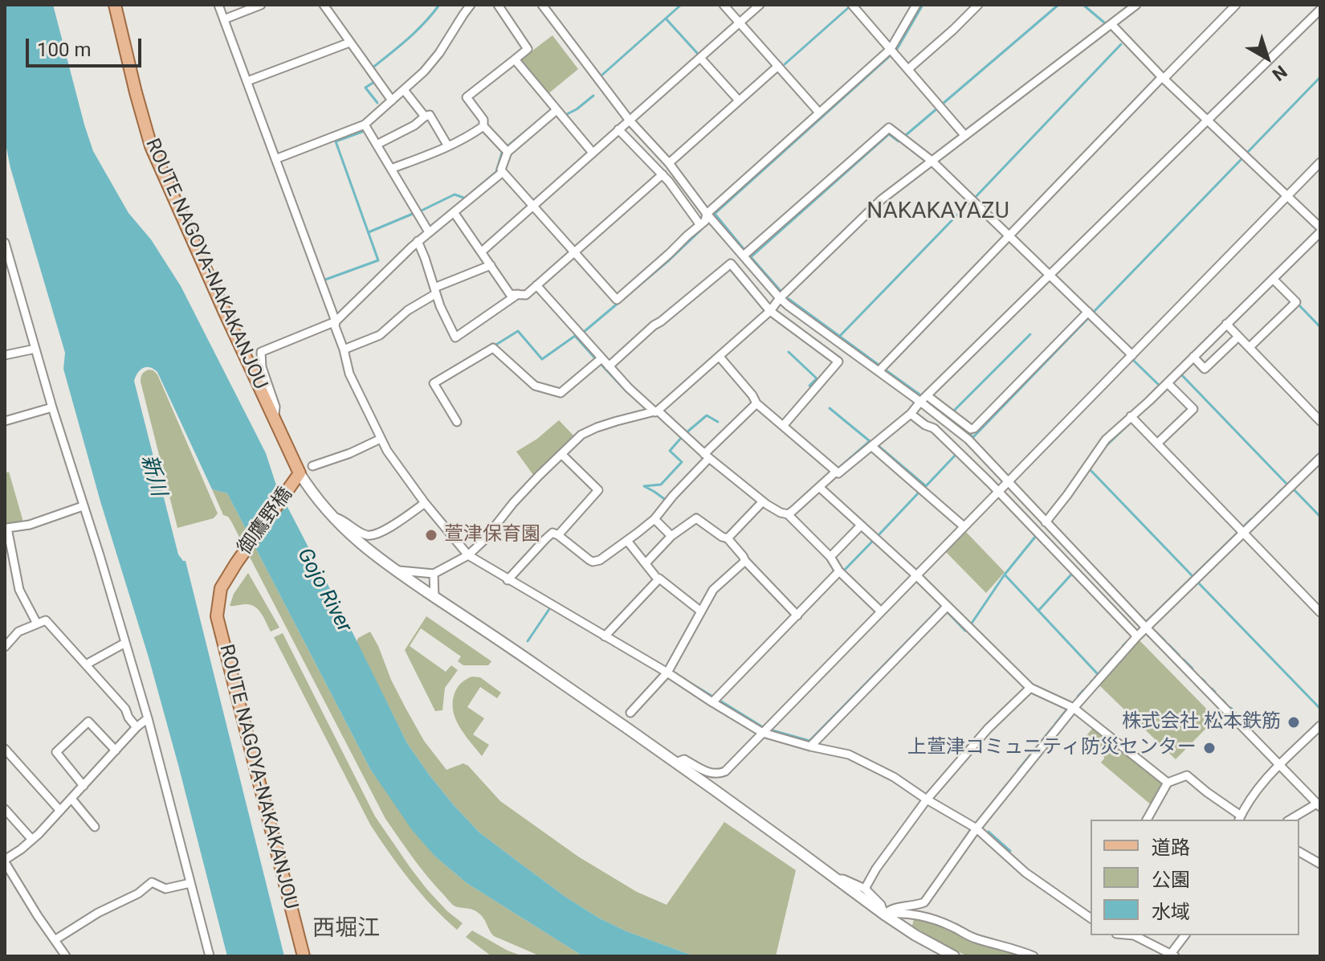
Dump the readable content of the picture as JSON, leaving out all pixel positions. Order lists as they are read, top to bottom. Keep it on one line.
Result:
{"streets":{"main road":["ROUTE NAGOYA-NAKAKANJOU","御鷹野橋"]},"crossings":[["ROUTE NAGOYA-NAKAKANJOU","御鷹野橋"]],"districts":["NAKAKAYAZU","西堀江"],"water":["新川","Gojo River"],"places":["萱津保育園","株式会社 松本鉄筋","上萱津コミュニティ防災センター"],"legend":["道路","公園","水域"],"scale_bar":"100 m","north":"bottom right"}
